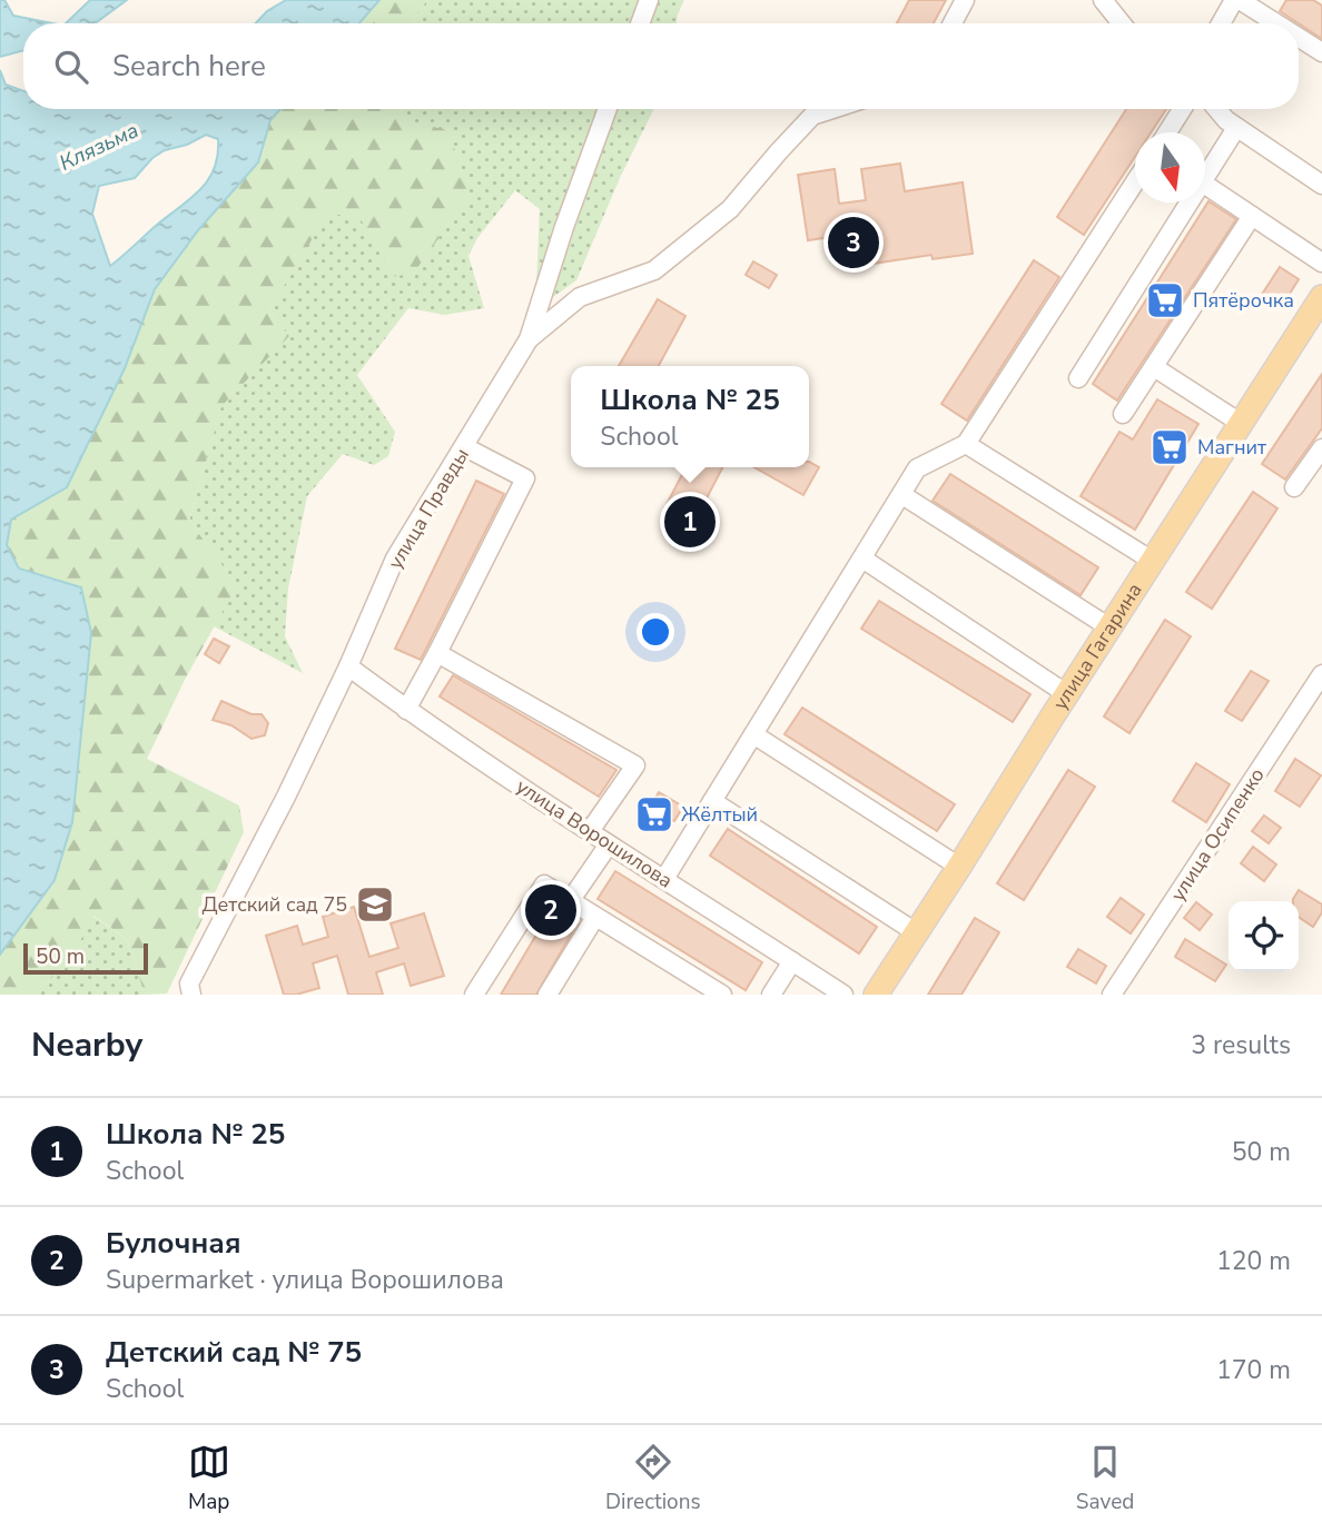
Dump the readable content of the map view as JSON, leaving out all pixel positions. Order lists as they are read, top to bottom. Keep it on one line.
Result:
{"streets":{"main road":["улица Гагарина"],"street":["улица Правды","улица Ворошилова","улица Осипенко"]},"crossings":[["улица Правды","улица Ворошилова"]],"water":["Клязьма"],"places":{"supermarket":["Пятёрочка","Магнит","Жёлтый"],"school or university":["Детский сад 75"]},"scale_bar":"50 m","north":"bottom","page":{"search":"Search here","pins":["3","1","2"],"popup":["Школа № 25","School"],"scale":"50 m","heading":["Nearby","3 results"],"list":[{"mark":"1","name":"Школа № 25","note":"School","value":"50 m"},{"mark":"2","name":"Булочная","note":"Supermarket · улица Ворошилова","value":"120 m"},{"mark":"3","name":"Детский сад № 75","note":"School","value":"170 m"}],"nav":["Map","Directions","Saved"]}}
